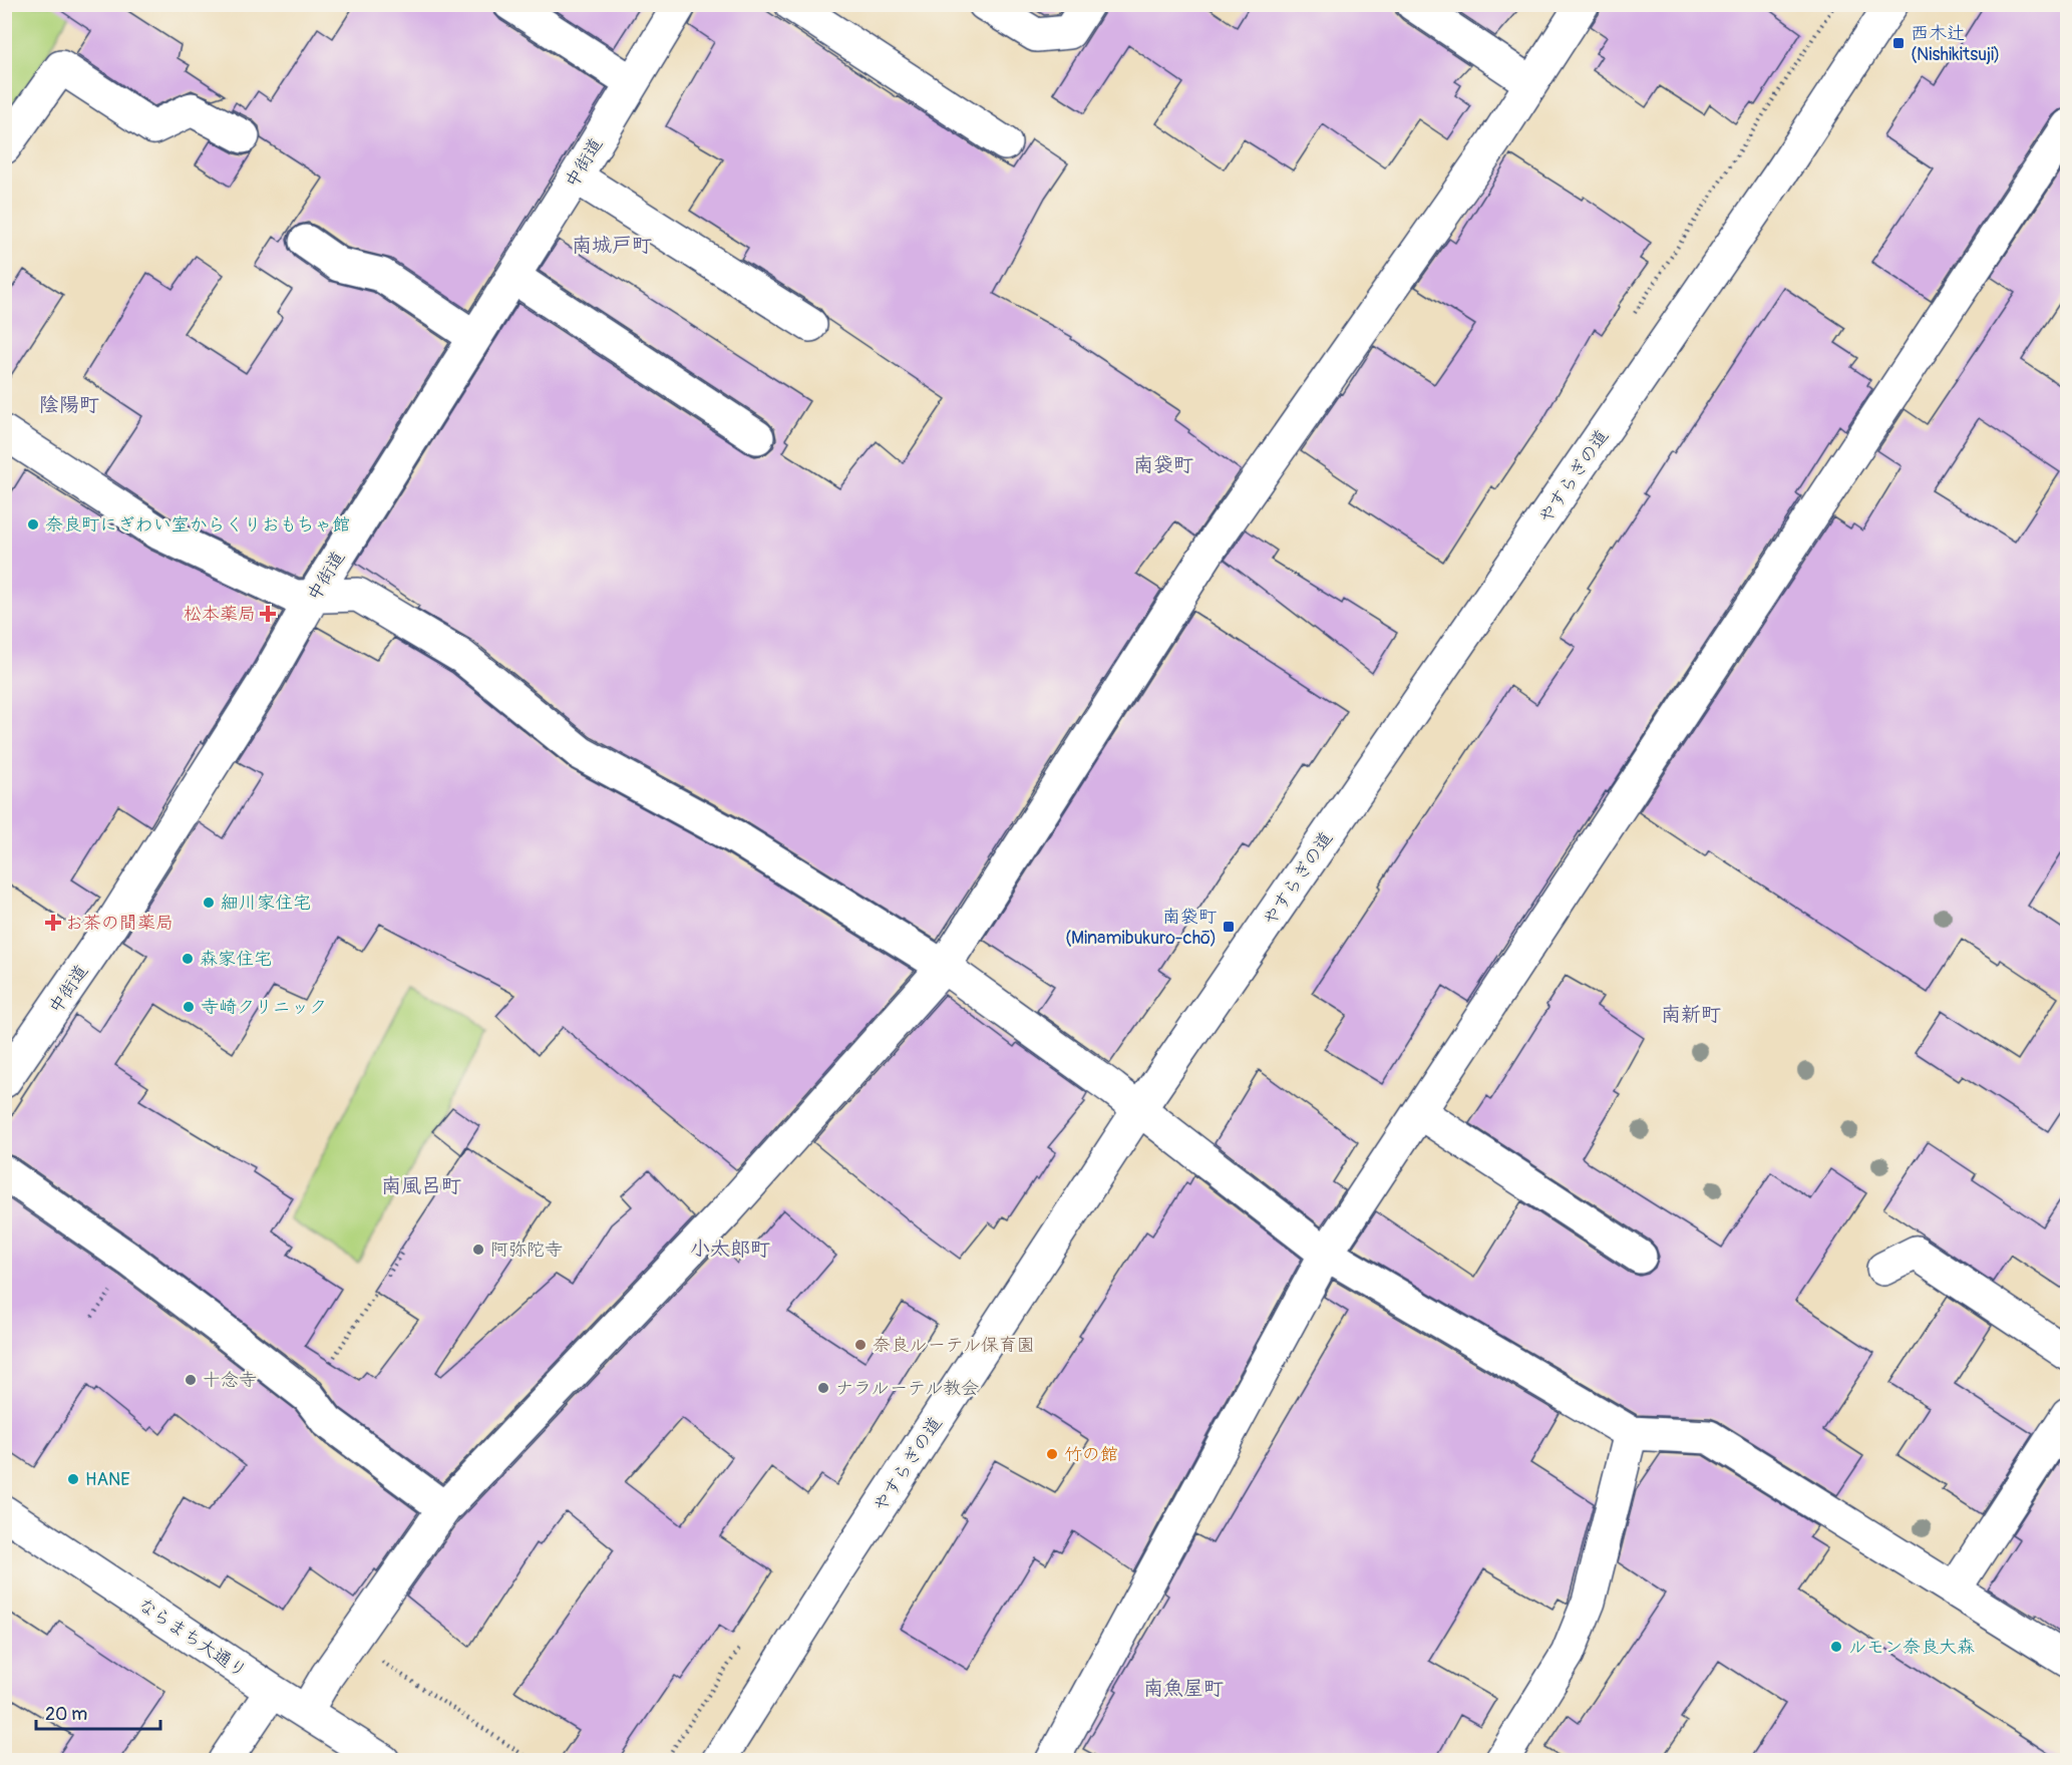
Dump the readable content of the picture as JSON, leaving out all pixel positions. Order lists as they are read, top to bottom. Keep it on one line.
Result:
{"streets":{"street":["中街道","やすらぎの道","ならまち大通り"]},"districts":["南城戸町","陰陽町","南袋町","南新町","南風呂町","小太郎町","南魚屋町"],"places":{"transit":["西木辻 (Nishikitsuji)","南袋町 (Minamibukuro-chō)"],"other":["奈良町にぎわい室からくりおもちゃ館","細川家住宅","森家住宅","寺崎クリニック","阿弥陀寺","奈良ルーテル保育園","十念寺","ナラルーテル教会","竹の館","HANE","ルモン奈良大森"],"health":["松本薬局","お茶の間薬局"]},"scale_bar":"20 m"}
